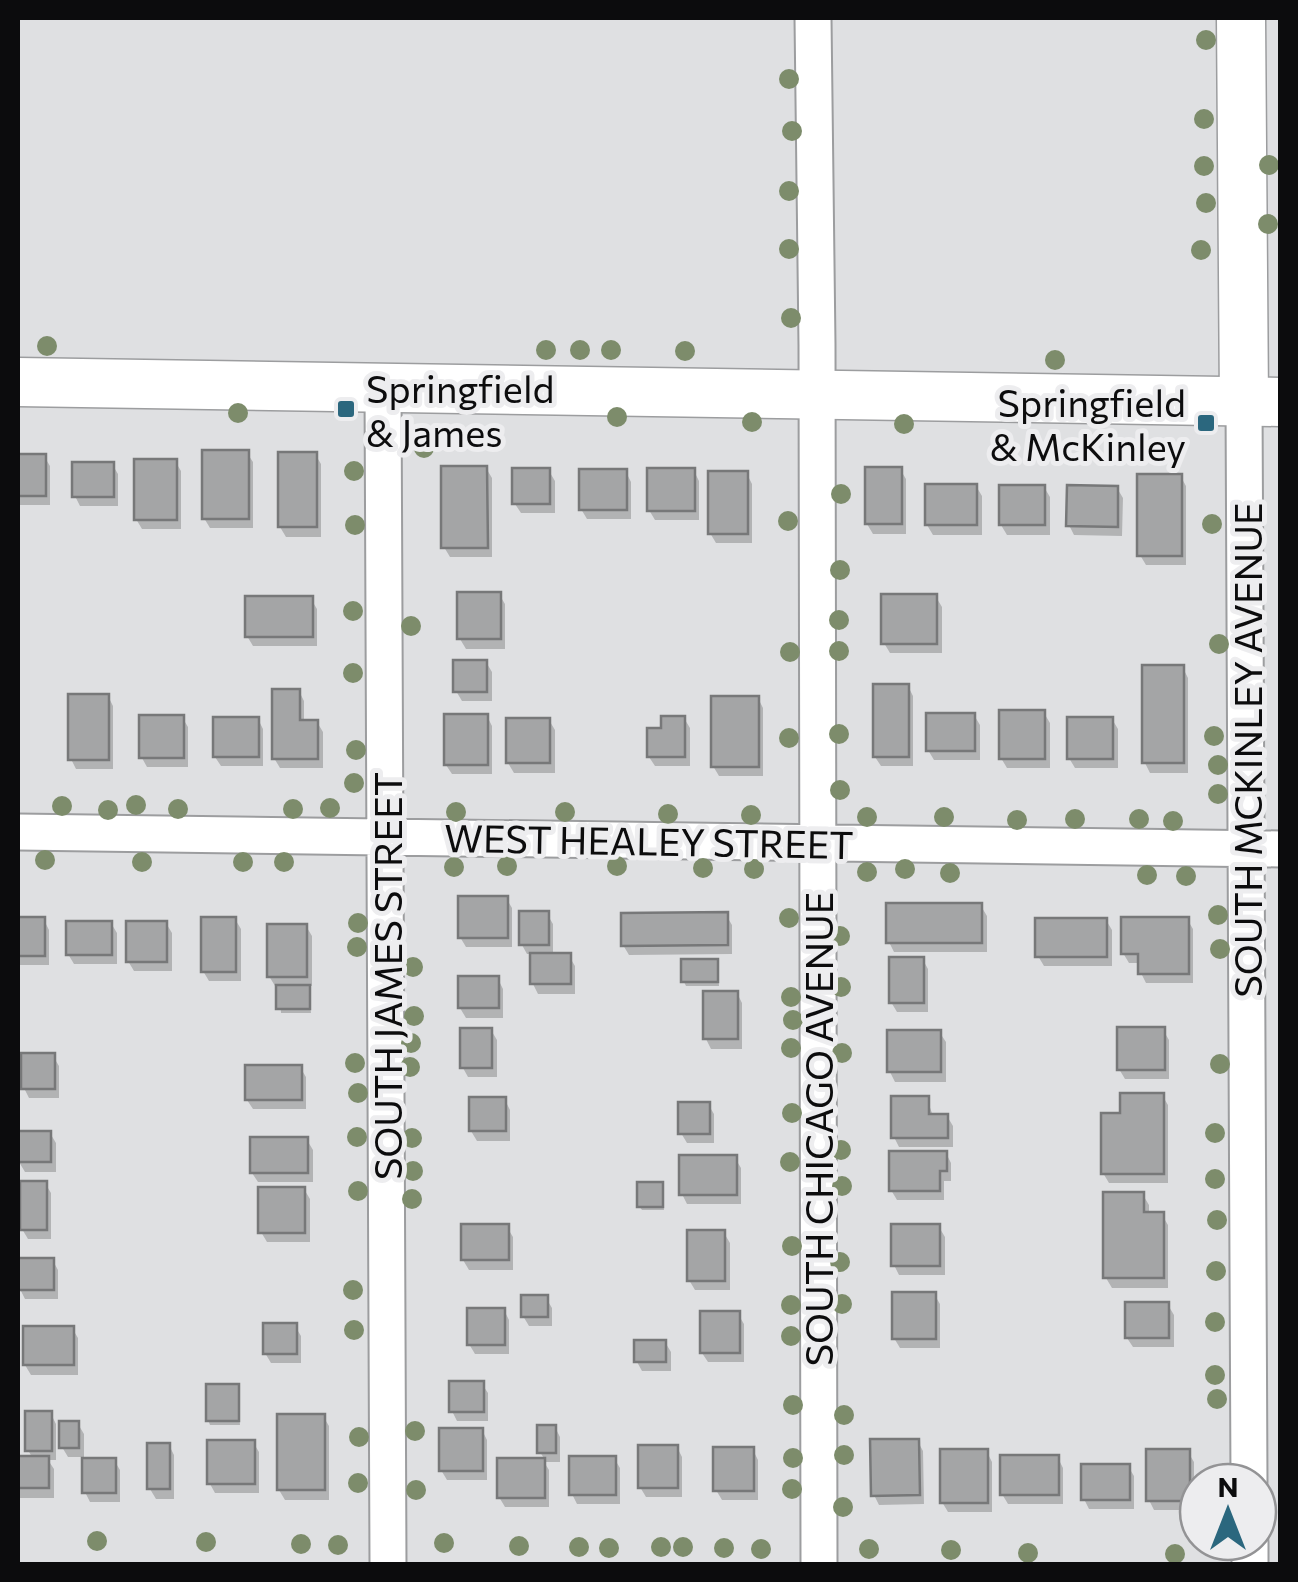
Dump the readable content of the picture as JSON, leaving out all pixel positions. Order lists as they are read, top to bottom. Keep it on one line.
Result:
{"streets":{"main road":["SOUTH MCKINLEY AVENUE"],"street":["WEST HEALEY STREET","SOUTH JAMES STREET","SOUTH CHICAGO AVENUE"]},"crossings":[["SOUTH MCKINLEY AVENUE","WEST HEALEY STREET"],["WEST HEALEY STREET","SOUTH JAMES STREET"],["WEST HEALEY STREET","SOUTH CHICAGO AVENUE"]],"places":{"transit":["Springfield & James","Springfield & McKinley"]},"north":"top"}
